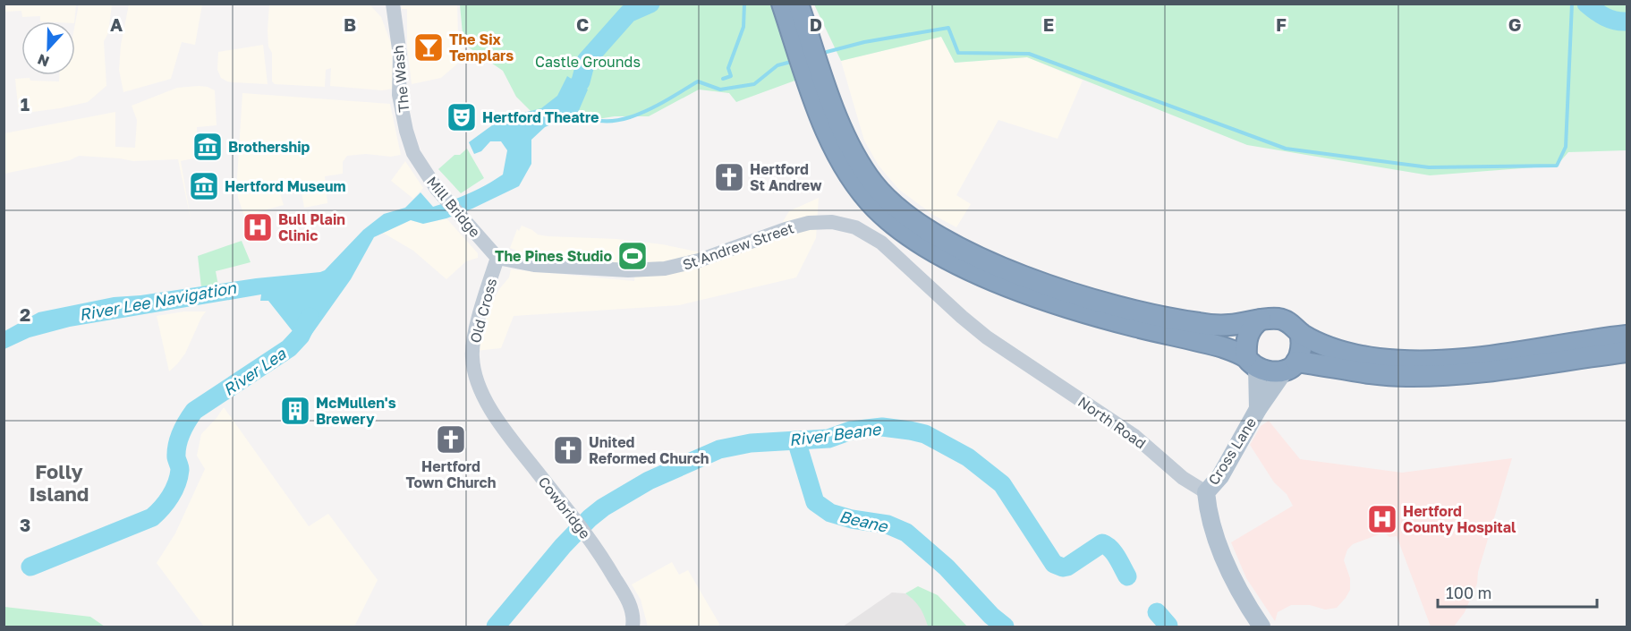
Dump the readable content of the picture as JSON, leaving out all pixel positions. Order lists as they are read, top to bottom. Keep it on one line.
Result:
{"streets":{"main road":["Cross Lane"],"street":["The Wash","Mill Bridge","St Andrew Street","Old Cross","North Road","Cowbridge"]},"crossings":[["The Wash","Mill Bridge"],["Mill Bridge","St Andrew Street"],["Mill Bridge","Old Cross"],["St Andrew Street","Old Cross"],["St Andrew Street","North Road"],["Old Cross","Cowbridge"],["North Road","Cross Lane"]],"districts":["Folly Island"],"water":["River Lee Navigation","River Lea","River Beane","Beane"],"parks":["Castle Grounds"],"places":{"bar":["The Six Templars"],"theatre":["Hertford Theatre"],"museum":["Brothership","Hertford Museum"],"church":["Hertford St Andrew","Hertford Town Church","United Reformed Church"],"hospital":["Bull Plain Clinic","Hertford County Hospital"],"sports":["The Pines Studio"],"building":["McMullen's Brewery"]},"scale_bar":"100 m","north":"bottom","grid":{"columns":["A","B","C","D","E","F","G"],"rows":["1","2","3"]}}
